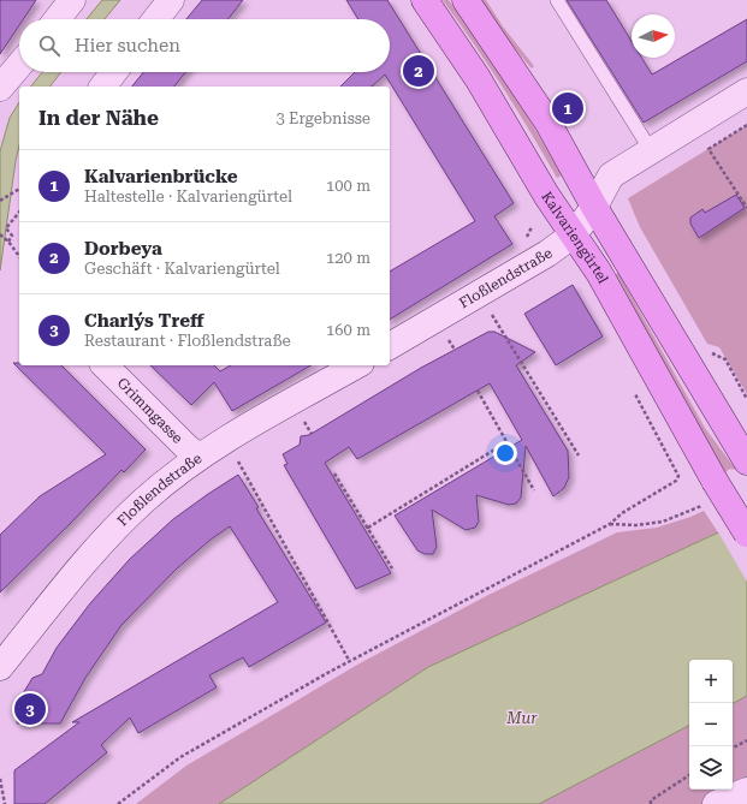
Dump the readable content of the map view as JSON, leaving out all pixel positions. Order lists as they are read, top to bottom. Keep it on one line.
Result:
{"streets":{"main road":["Kalvariengürtel","Floßlendstraße","Grimmgasse"]},"crossings":[["Kalvariengürtel","Floßlendstraße"],["Floßlendstraße","Grimmgasse"]],"water":["Mur"],"north":"right","page":{"search":"Hier suchen","pins":["2","1","3"],"heading":["In der Nähe","3 Ergebnisse"],"list":[{"mark":"1","name":"Kalvarienbrücke","note":"Haltestelle · Kalvariengürtel","value":"100 m"},{"mark":"2","name":"Dorbeya","note":"Geschäft · Kalvariengürtel","value":"120 m"},{"mark":"3","name":"Charly´s Treff","note":"Restaurant · Floßlendstraße","value":"160 m"}],"map_buttons":["+","−"]}}
